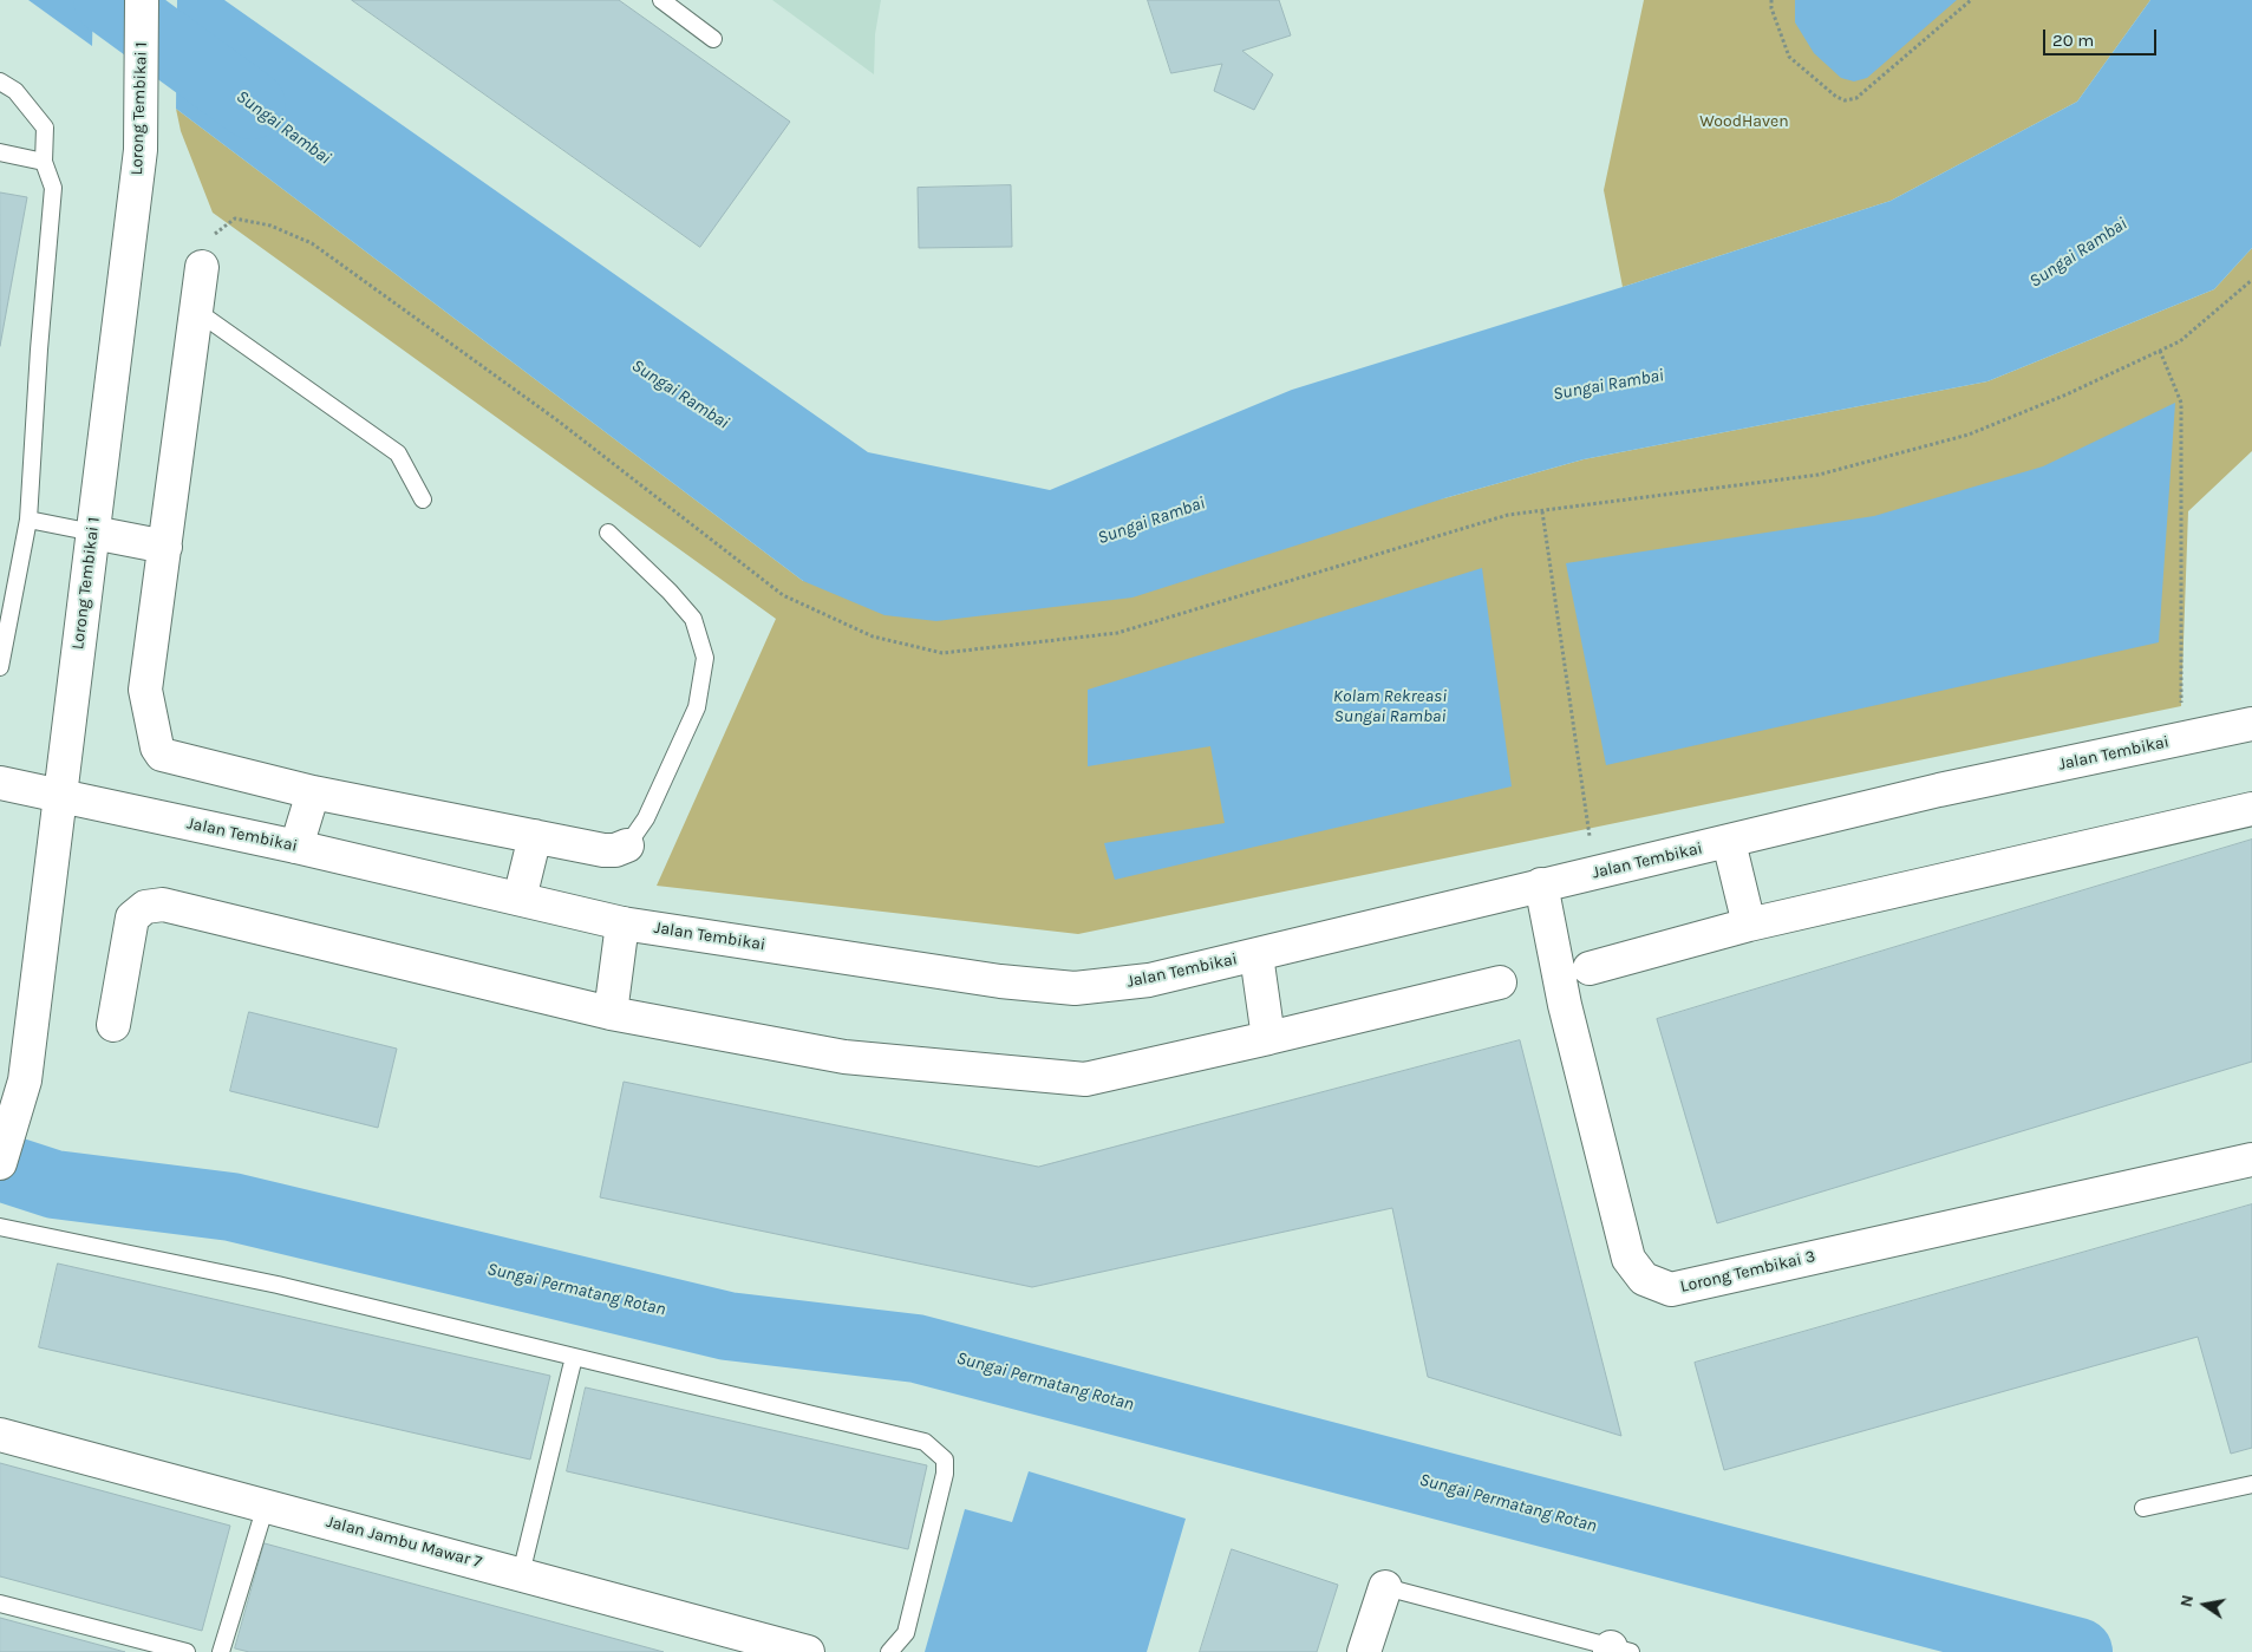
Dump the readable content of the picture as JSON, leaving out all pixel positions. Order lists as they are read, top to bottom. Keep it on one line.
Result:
{"streets":{"street":["Lorong Tembikai 1","Jalan Tembikai","Lorong Tembikai 3","Jalan Jambu Mawar 7"]},"crossings":[["Lorong Tembikai 1","Jalan Tembikai"],["Jalan Tembikai","Lorong Tembikai 3"]],"water":["Sungai Rambai","Kolam Rekreasi Sungai Rambai","Sungai Permatang Rotan"],"parks":["WoodHaven"],"scale_bar":"20 m","north":"left"}
